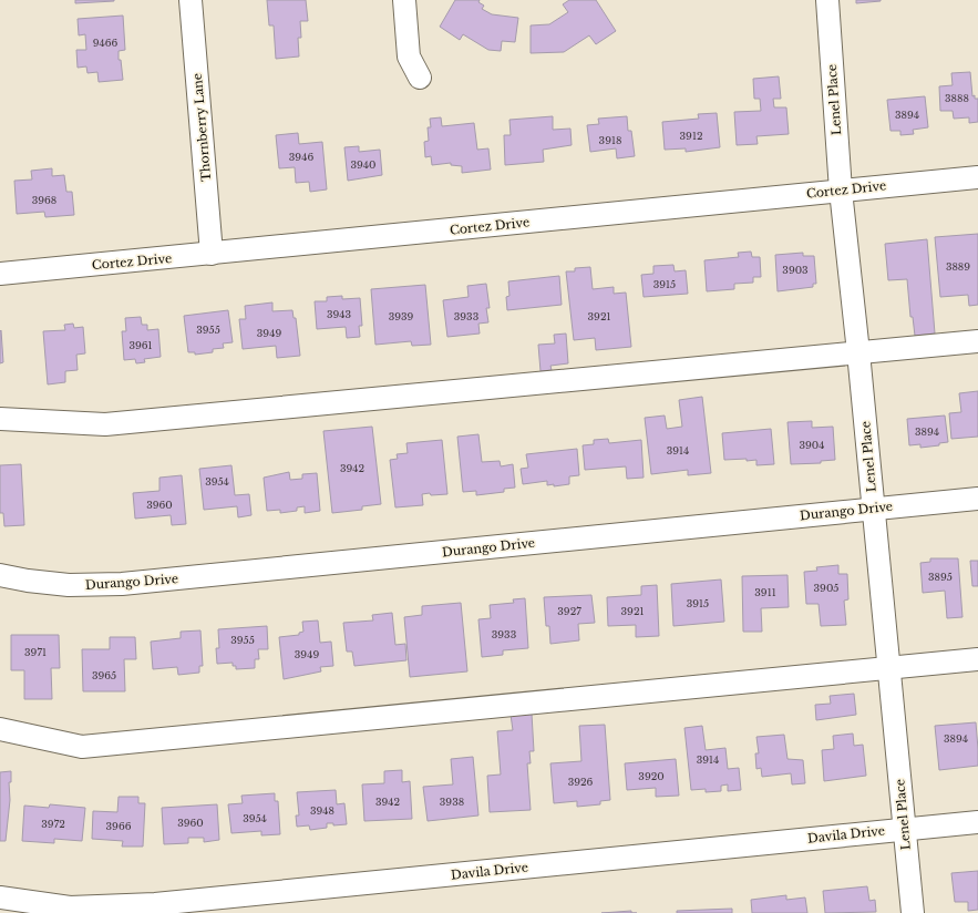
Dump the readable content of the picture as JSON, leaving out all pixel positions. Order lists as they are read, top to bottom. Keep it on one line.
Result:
{"streets":{"street":["Lenel Place","Thornberry Lane","Cortez Drive","Durango Drive","Davila Drive"]},"crossings":[["Lenel Place","Cortez Drive"],["Lenel Place","Durango Drive"],["Lenel Place","Davila Drive"],["Thornberry Lane","Cortez Drive"]],"house_numbers":["9466","3888","3894","3912","3918","3946","3940","3968","3889","3903","3915","3943","3939","3933","3921","3955","3949","3961","3894","3904","3914","3942","3954","3960","3895","3905","3911","3915","3927","3921","3933","3955","3971","3949","3965","3894","3914","3920","3926","3942","3938","3948","3954","3960","3972","3966"]}
